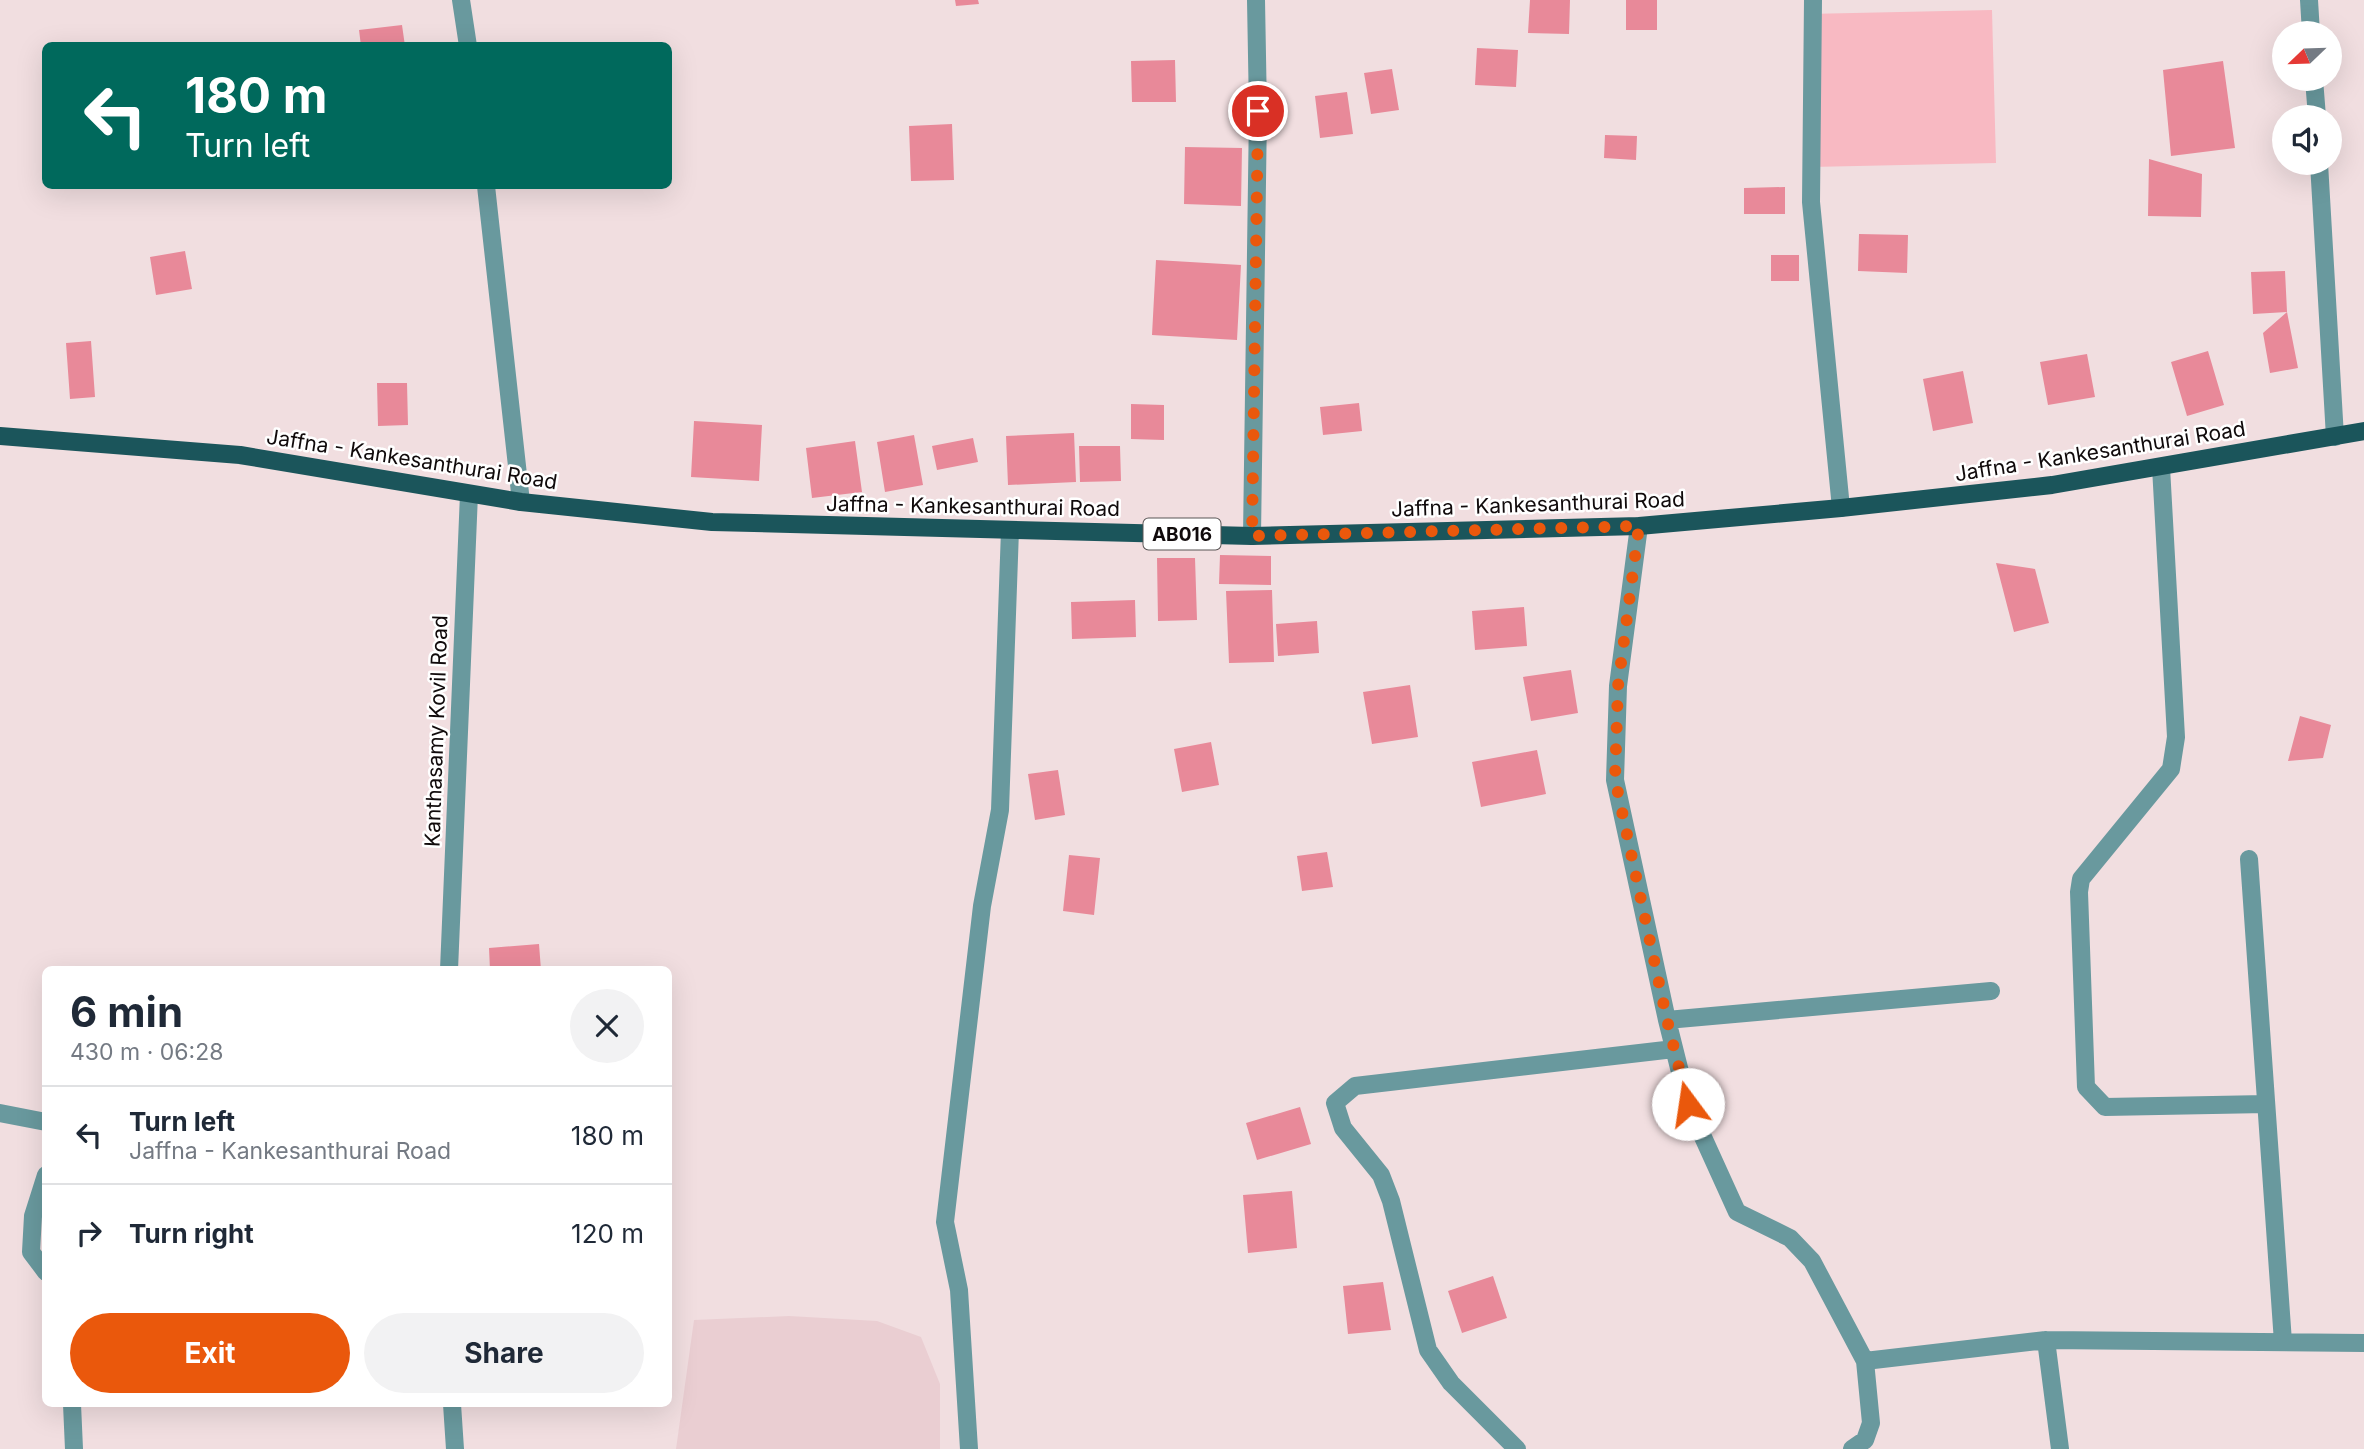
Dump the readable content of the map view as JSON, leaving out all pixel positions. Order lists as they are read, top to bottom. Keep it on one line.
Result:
{"streets":{"main road":["Jaffna - Kankesanthurai Road","AB016"],"street":["Kanthasamy Kovil Road"]},"crossings":[["Jaffna - Kankesanthurai Road","Kanthasamy Kovil Road"]],"north":"bottom left","page":{"turn":["180 m","Turn left"],"heading":["6 min","430 m · 06:28"],"list":[{"name":"Turn left","note":"Jaffna - Kankesanthurai Road","value":"180 m"},{"name":"Turn right","value":"120 m"}],"buttons":["Exit","Share"]}}
